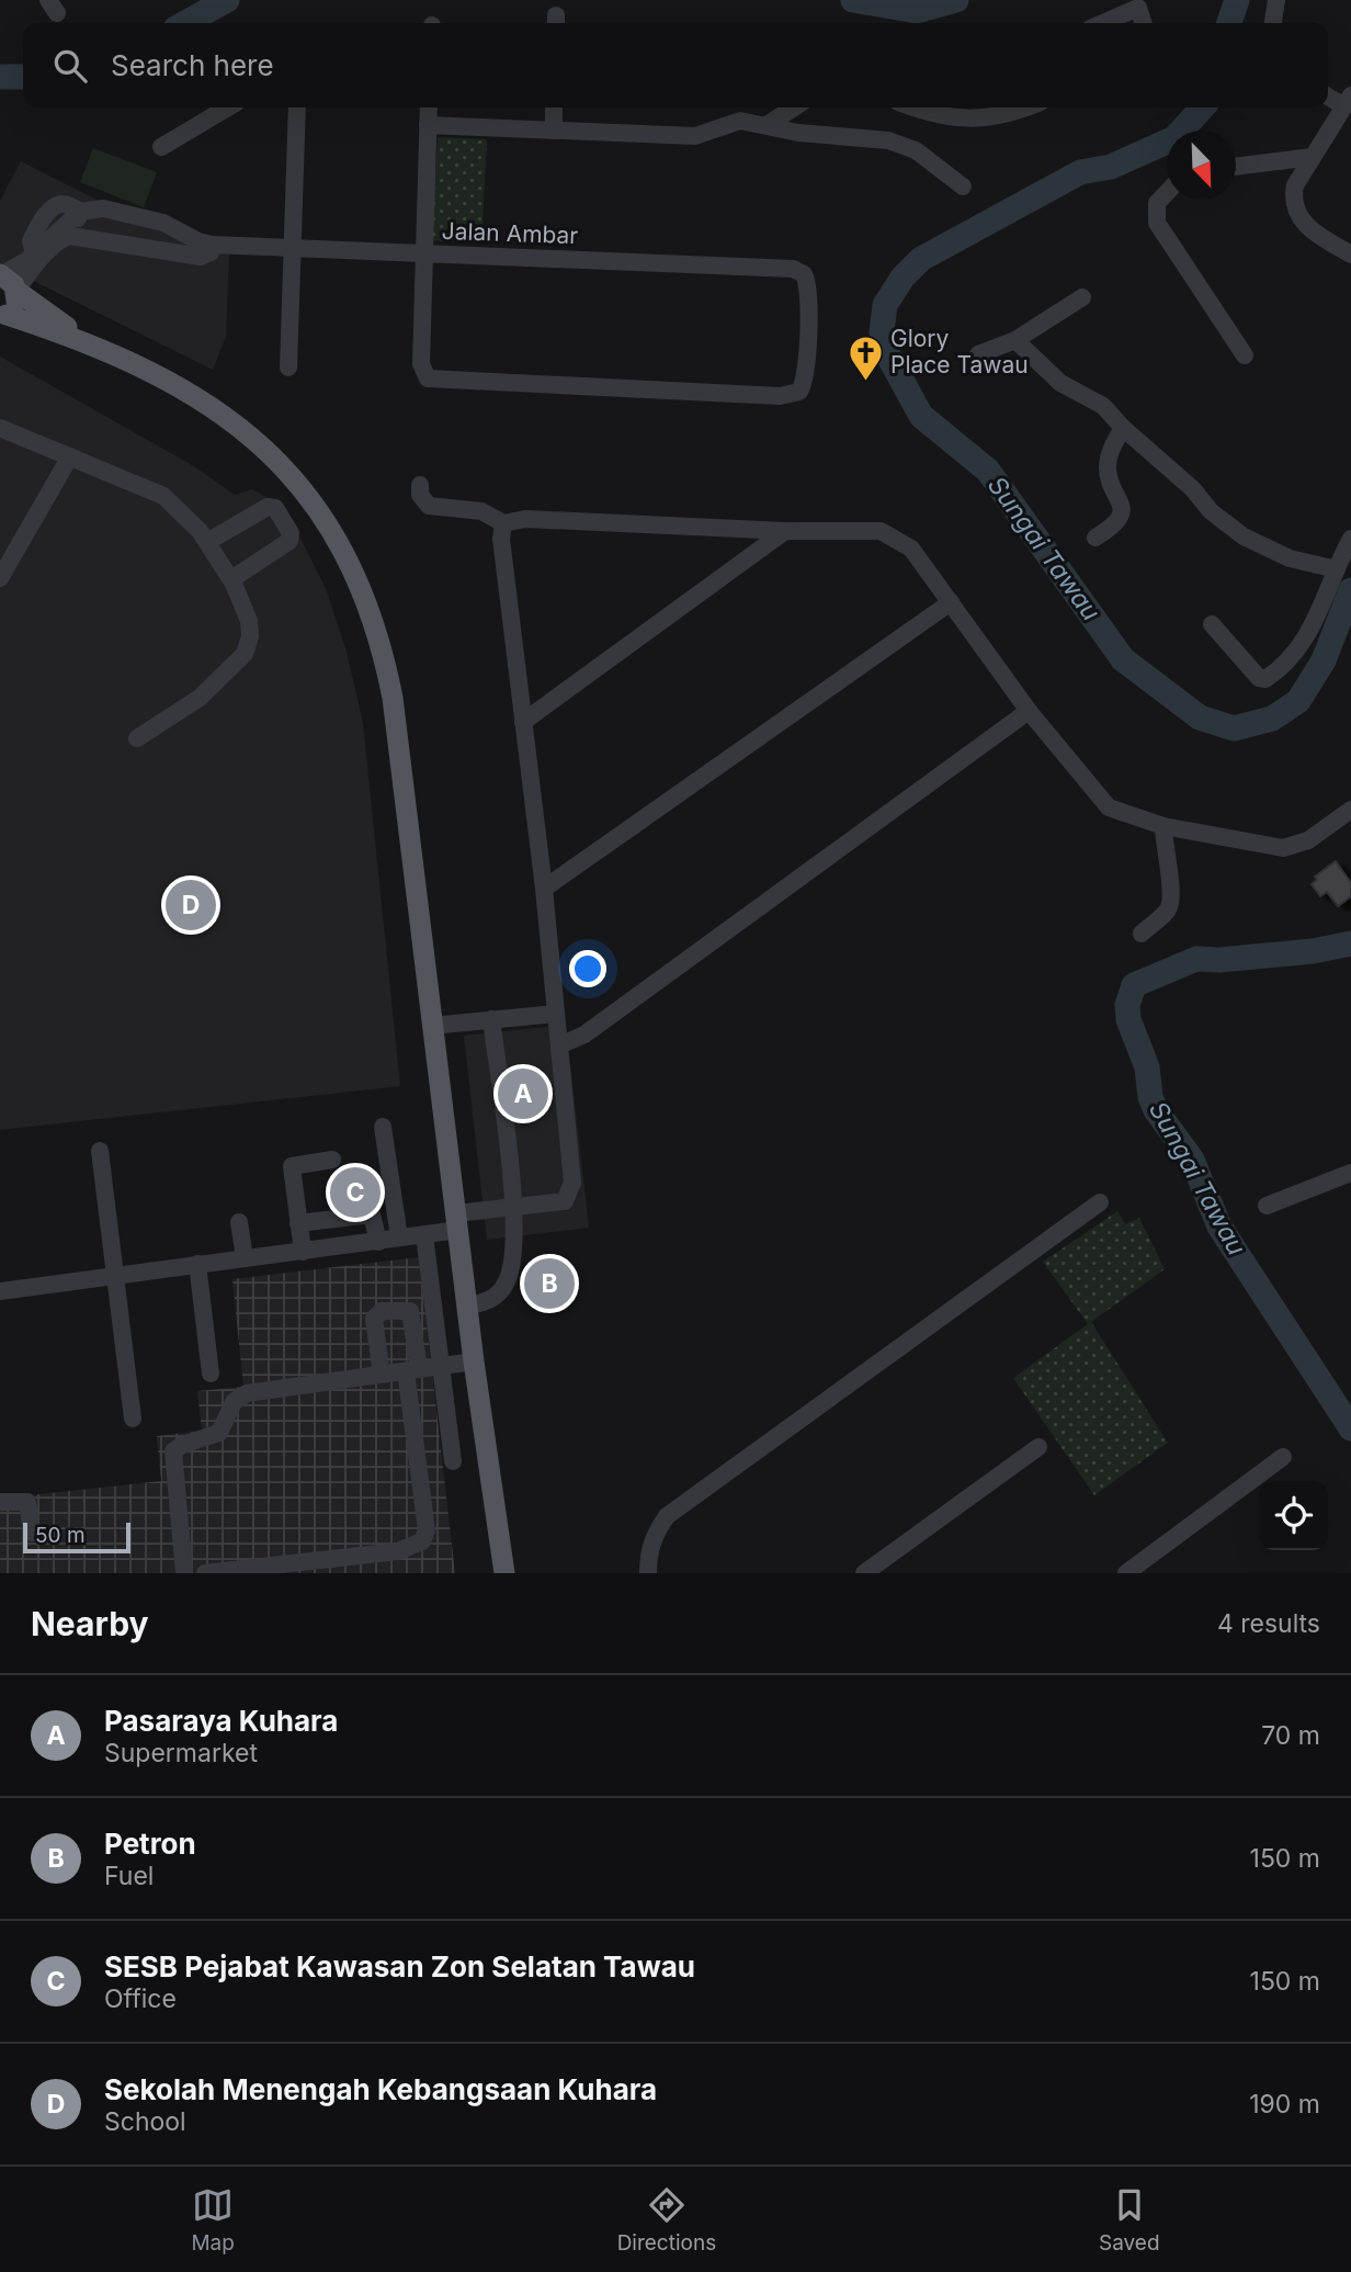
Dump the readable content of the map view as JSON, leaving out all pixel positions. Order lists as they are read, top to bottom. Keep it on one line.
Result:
{"streets":{"street":["Jalan Ambar"]},"water":["Sungai Tawau"],"places":{"church":["Glory Place Tawau"]},"scale_bar":"50 m","north":"bottom right","page":{"search":"Search here","pins":["D","A","C","B"],"scale":"50 m","heading":["Nearby","4 results"],"list":[{"mark":"A","name":"Pasaraya Kuhara","note":"Supermarket","value":"70 m"},{"mark":"B","name":"Petron","note":"Fuel","value":"150 m"},{"mark":"C","name":"SESB Pejabat Kawasan Zon Selatan Tawau","note":"Office","value":"150 m"},{"mark":"D","name":"Sekolah Menengah Kebangsaan Kuhara","note":"School","value":"190 m"}],"nav":["Map","Directions","Saved"]}}
